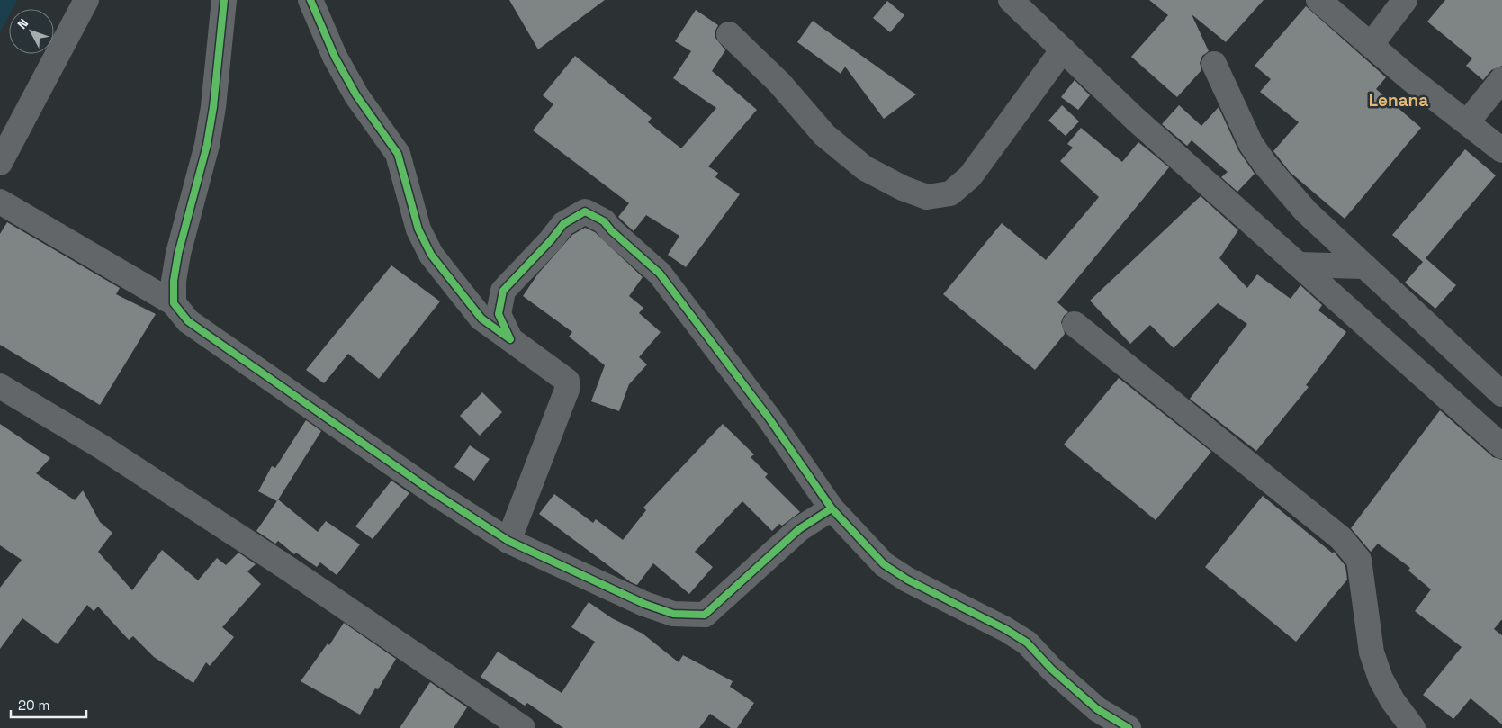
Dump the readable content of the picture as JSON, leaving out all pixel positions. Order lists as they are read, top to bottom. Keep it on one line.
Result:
{"districts":["Lenana"],"scale_bar":"20 m","north":"top left"}
